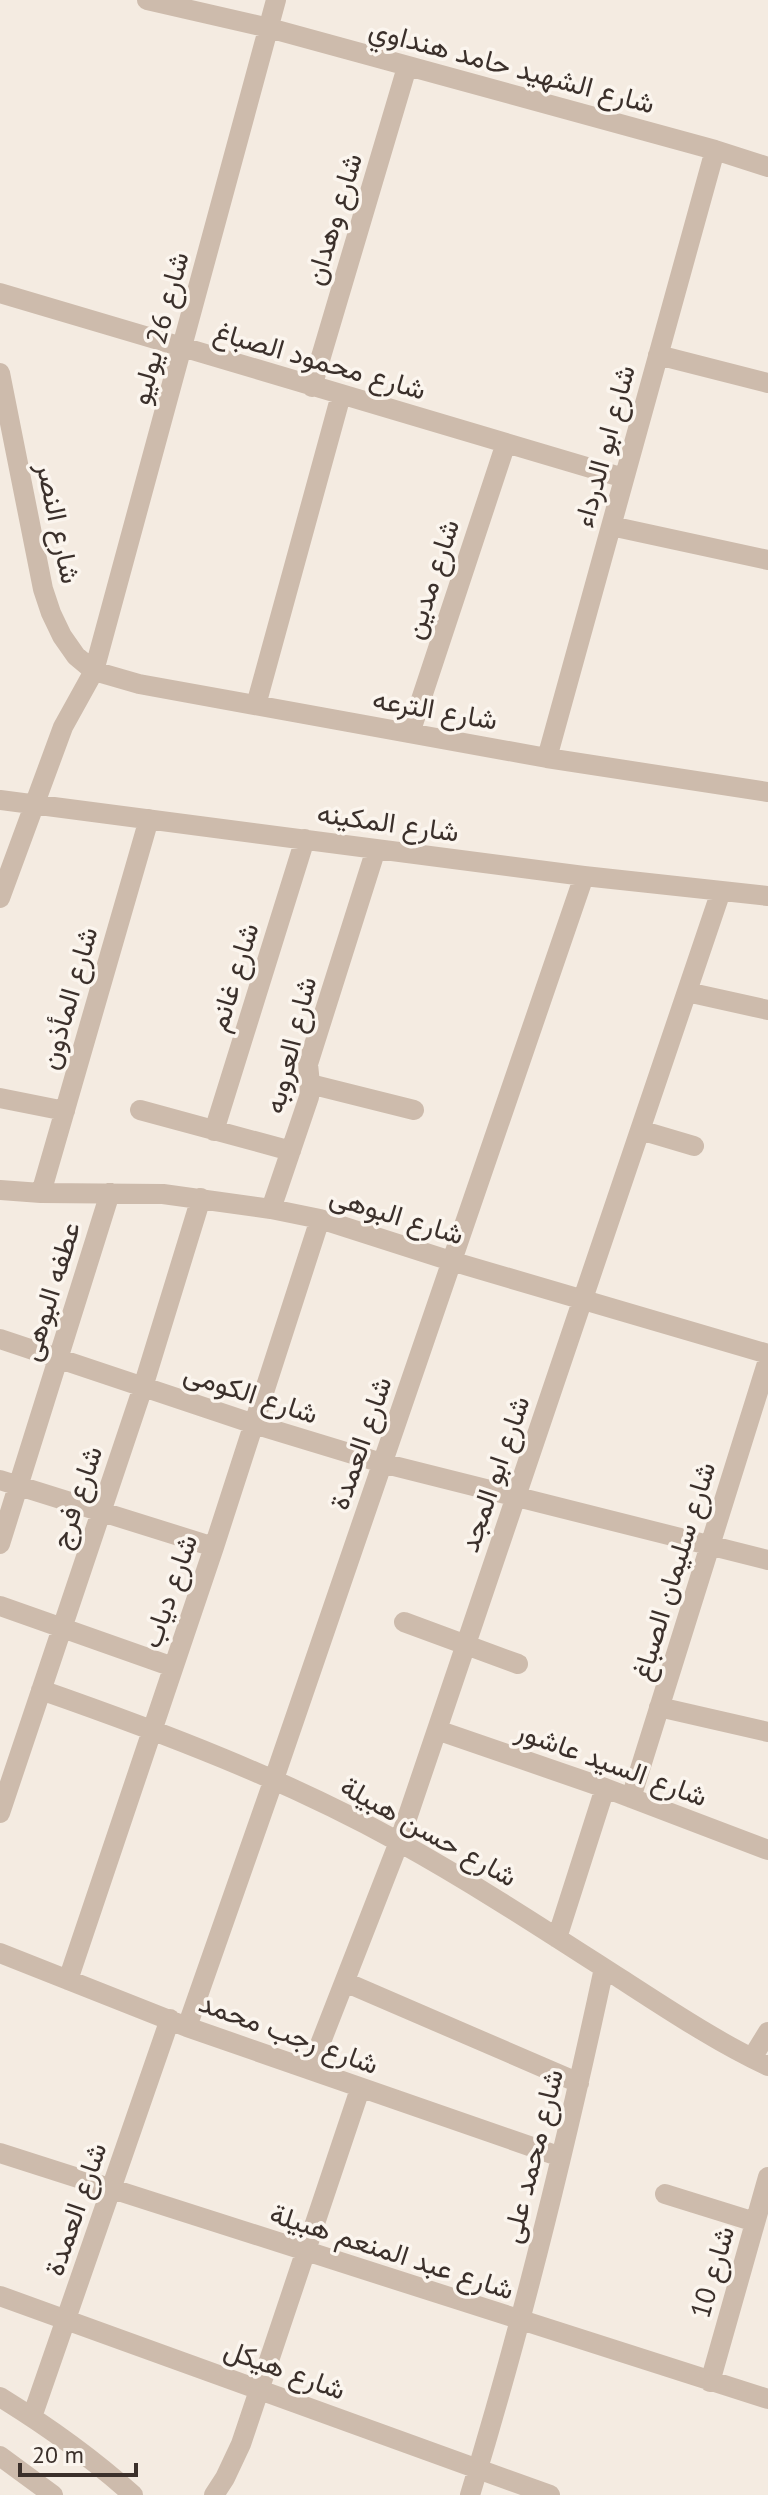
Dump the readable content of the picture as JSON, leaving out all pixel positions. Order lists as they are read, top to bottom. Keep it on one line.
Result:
{"streets":{"street":["شارع الشهيد حامد هنداوي","شارع وهدان","شارع 26 يوليو","شارع محمود الصباغ","شارع ابو الدرداء","شارع النصر","شارع مدين","شارع الترعه","شارع المكينه","شارع غانم","شارع المأذون","شارع العروبه","شارع البوهى","عطفه البوهى","شارع الكومى","شارع العمدة","شارع ابو المجد","شارع فرج","شارع سليمان الصباغ","شارع دياب","شارع السيد عاشور","شارع حسن هبيلة","شارع رجب محمد","شارع محمد على","شارع عبد المنعم هبيلة","شارع 10","شارع هيكل"]},"crossings":[["شارع الشهيد حامد هنداوي","شارع وهدان"],["شارع الشهيد حامد هنداوي","شارع 26 يوليو"],["شارع الشهيد حامد هنداوي","شارع ابو الدرداء"],["شارع وهدان","شارع محمود الصباغ"],["شارع 26 يوليو","شارع محمود الصباغ"],["شارع 26 يوليو","شارع النصر"],["شارع 26 يوليو","شارع الترعه"],["شارع 26 يوليو","شارع المكينه"],["شارع محمود الصباغ","شارع ابو الدرداء"],["شارع محمود الصباغ","شارع مدين"],["شارع ابو الدرداء","شارع الترعه"],["شارع النصر","شارع الترعه"],["شارع مدين","شارع الترعه"],["شارع المكينه","شارع غانم"],["شارع المكينه","شارع المأذون"],["شارع المكينه","شارع العروبه"],["شارع المكينه","شارع العمدة"],["شارع المكينه","شارع ابو المجد"],["شارع المأذون","شارع البوهى"],["شارع العروبه","شارع البوهى"],["شارع البوهى","عطفه البوهى"],["شارع البوهى","شارع العمدة"],["شارع البوهى","شارع ابو المجد"],["شارع البوهى","شارع فرج"],["شارع البوهى","شارع دياب"],["عطفه البوهى","شارع الكومى"],["شارع الكومى","شارع العمدة"],["شارع الكومى","شارع ابو المجد"],["شارع الكومى","شارع فرج"],["شارع الكومى","شارع سليمان الصباغ"],["شارع الكومى","شارع دياب"],["شارع العمدة","شارع حسن هبيلة"],["شارع العمدة","شارع رجب محمد"],["شارع العمدة","شارع عبد المنعم هبيلة"],["شارع العمدة","شارع هيكل"],["شارع ابو المجد","شارع السيد عاشور"],["شارع ابو المجد","شارع حسن هبيلة"],["شارع ابو المجد","شارع رجب محمد"],["شارع فرج","شارع حسن هبيلة"],["شارع سليمان الصباغ","شارع السيد عاشور"],["شارع دياب","شارع حسن هبيلة"],["شارع دياب","شارع رجب محمد"],["شارع حسن هبيلة","شارع محمد على"],["شارع رجب محمد","شارع محمد على"],["شارع محمد على","شارع عبد المنعم هبيلة"],["شارع محمد على","شارع هيكل"],["شارع عبد المنعم هبيلة","شارع 10"]],"scale_bar":"20 m"}
